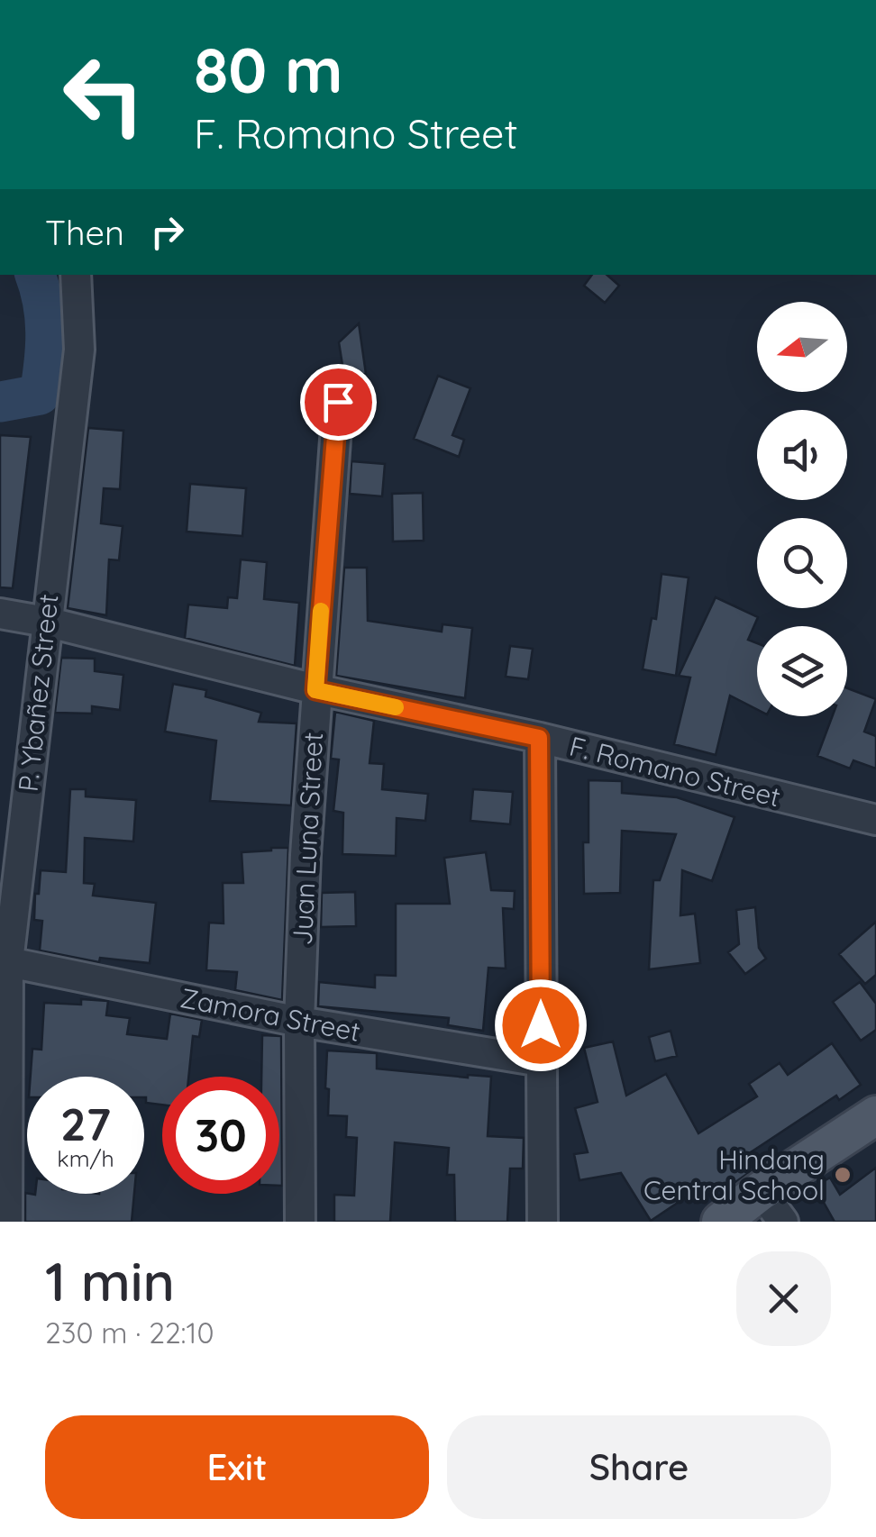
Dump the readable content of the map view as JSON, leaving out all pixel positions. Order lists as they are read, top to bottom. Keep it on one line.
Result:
{"streets":{"street":["P. Ybañez Street","F. Romano Street","Juan Luna Street","Zamora Street"]},"crossings":[["P. Ybañez Street","F. Romano Street"],["P. Ybañez Street","Zamora Street"],["F. Romano Street","Juan Luna Street"],["Juan Luna Street","Zamora Street"]],"places":["Hindang Central School"],"north":"left","page":{"turn":["80 m","F. Romano Street"],"then":"Then","speed":"27 km/h","limit":"30","heading":["1 min","230 m · 22:10"],"buttons":["Exit","Share"]}}
